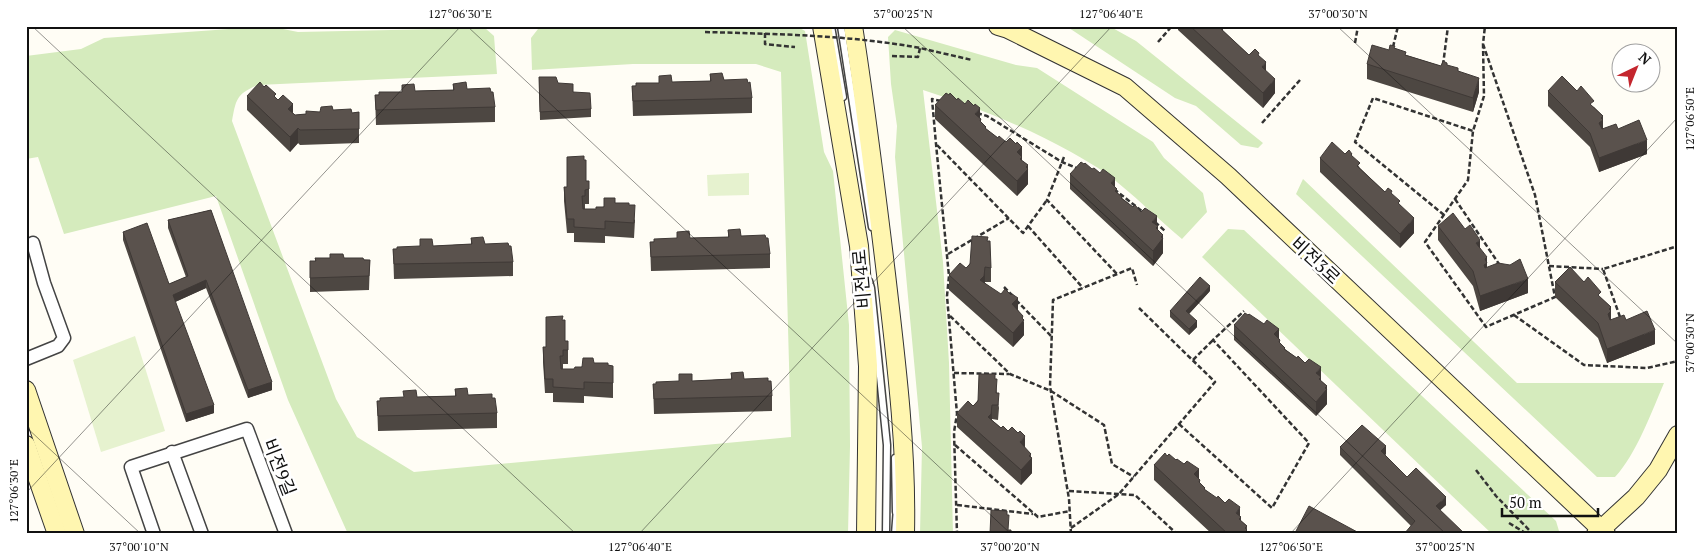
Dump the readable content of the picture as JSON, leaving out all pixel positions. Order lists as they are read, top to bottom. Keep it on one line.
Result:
{"streets":{"street":["비전3로","비전4로","비전9길"]},"scale_bar":"50 m","north":"top right","coordinates":["127°06'30\"E","37°00'25\"N","127°06'40\"E","37°00'30\"N","127°06'50\"E","37°00'10\"N","37°00'20\"N"]}
